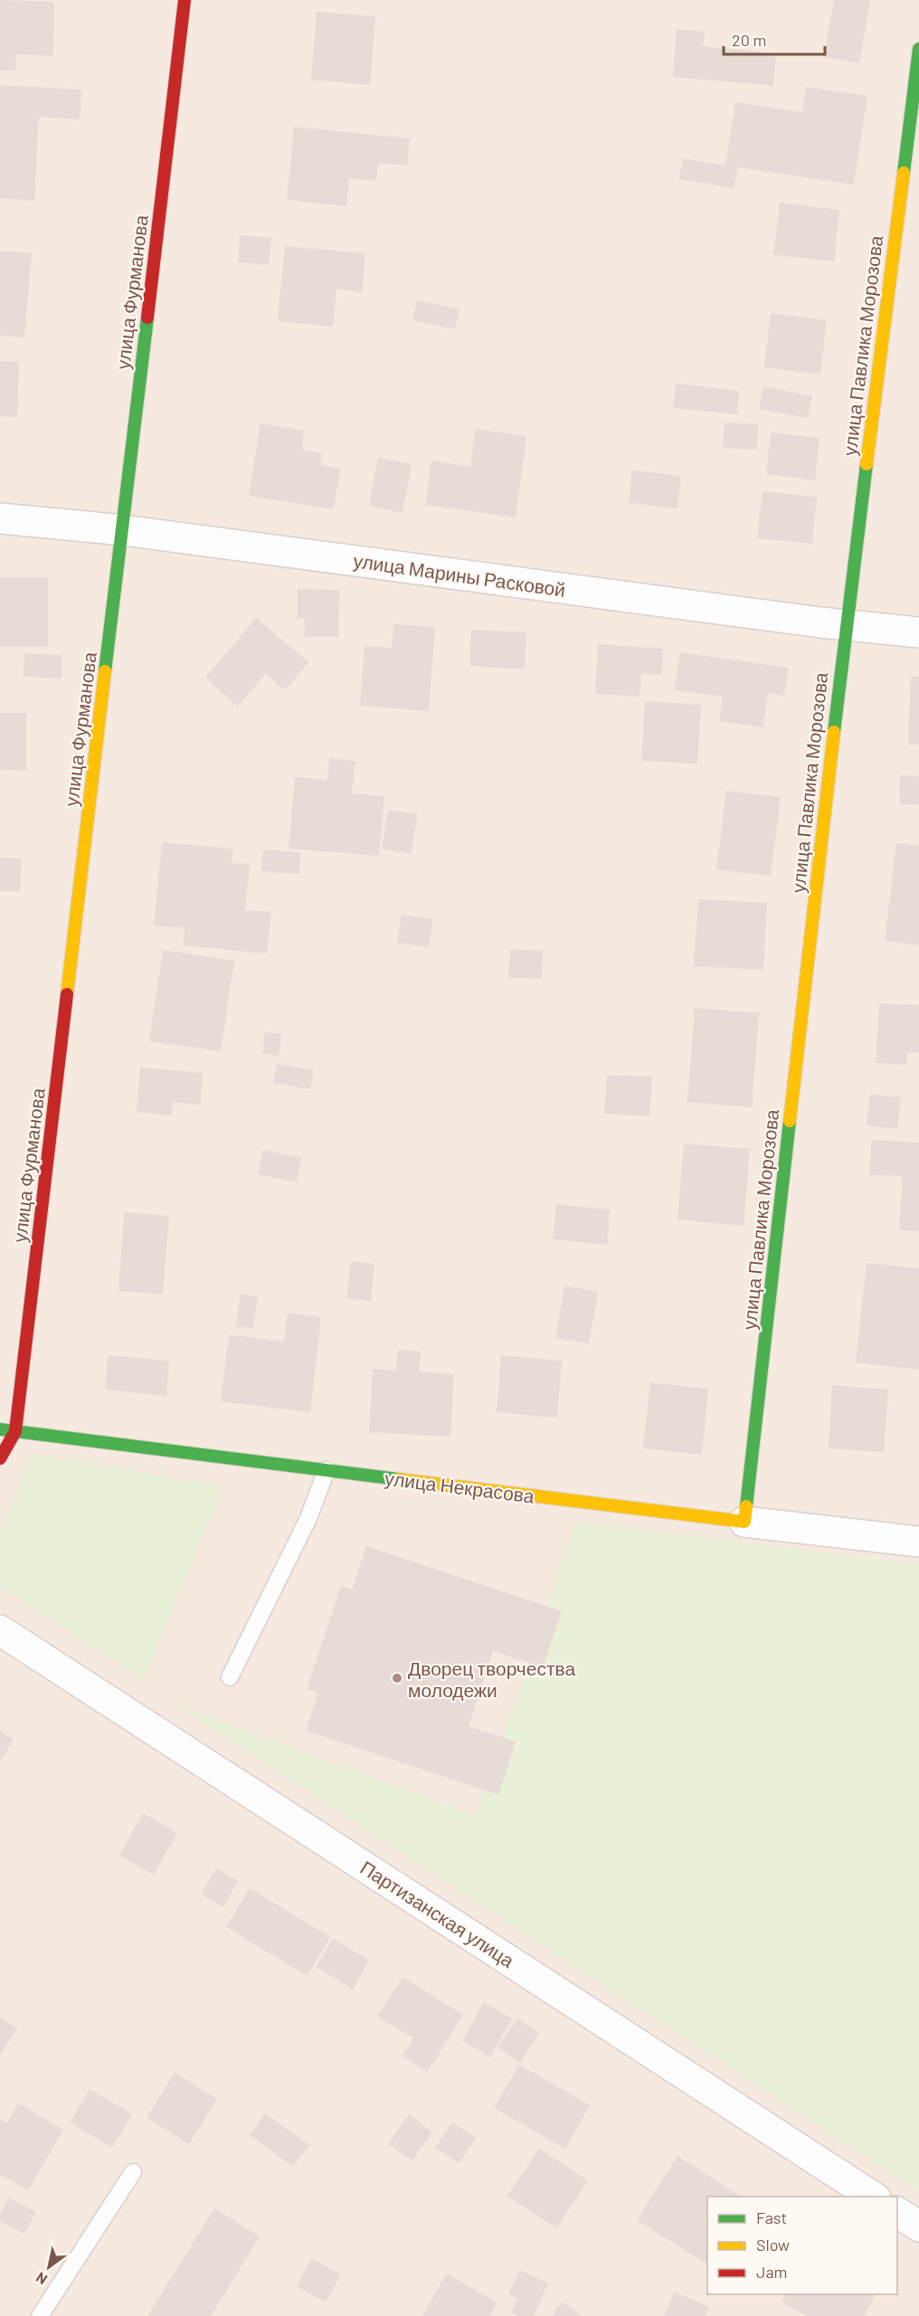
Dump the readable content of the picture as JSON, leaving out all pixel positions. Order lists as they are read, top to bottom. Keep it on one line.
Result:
{"streets":{"street":["улица Фурманова","улица Павлика Морозова","улица Марины Расковой","улица Некрасова","Партизанская улица"]},"crossings":[["улица Фурманова","улица Марины Расковой"],["улица Фурманова","улица Некрасова"],["улица Павлика Морозова","улица Марины Расковой"],["улица Павлика Морозова","улица Некрасова"]],"places":["Дворец творчества молодежи"],"legend":["Fast","Slow","Jam"],"scale_bar":"20 m","north":"bottom left"}
